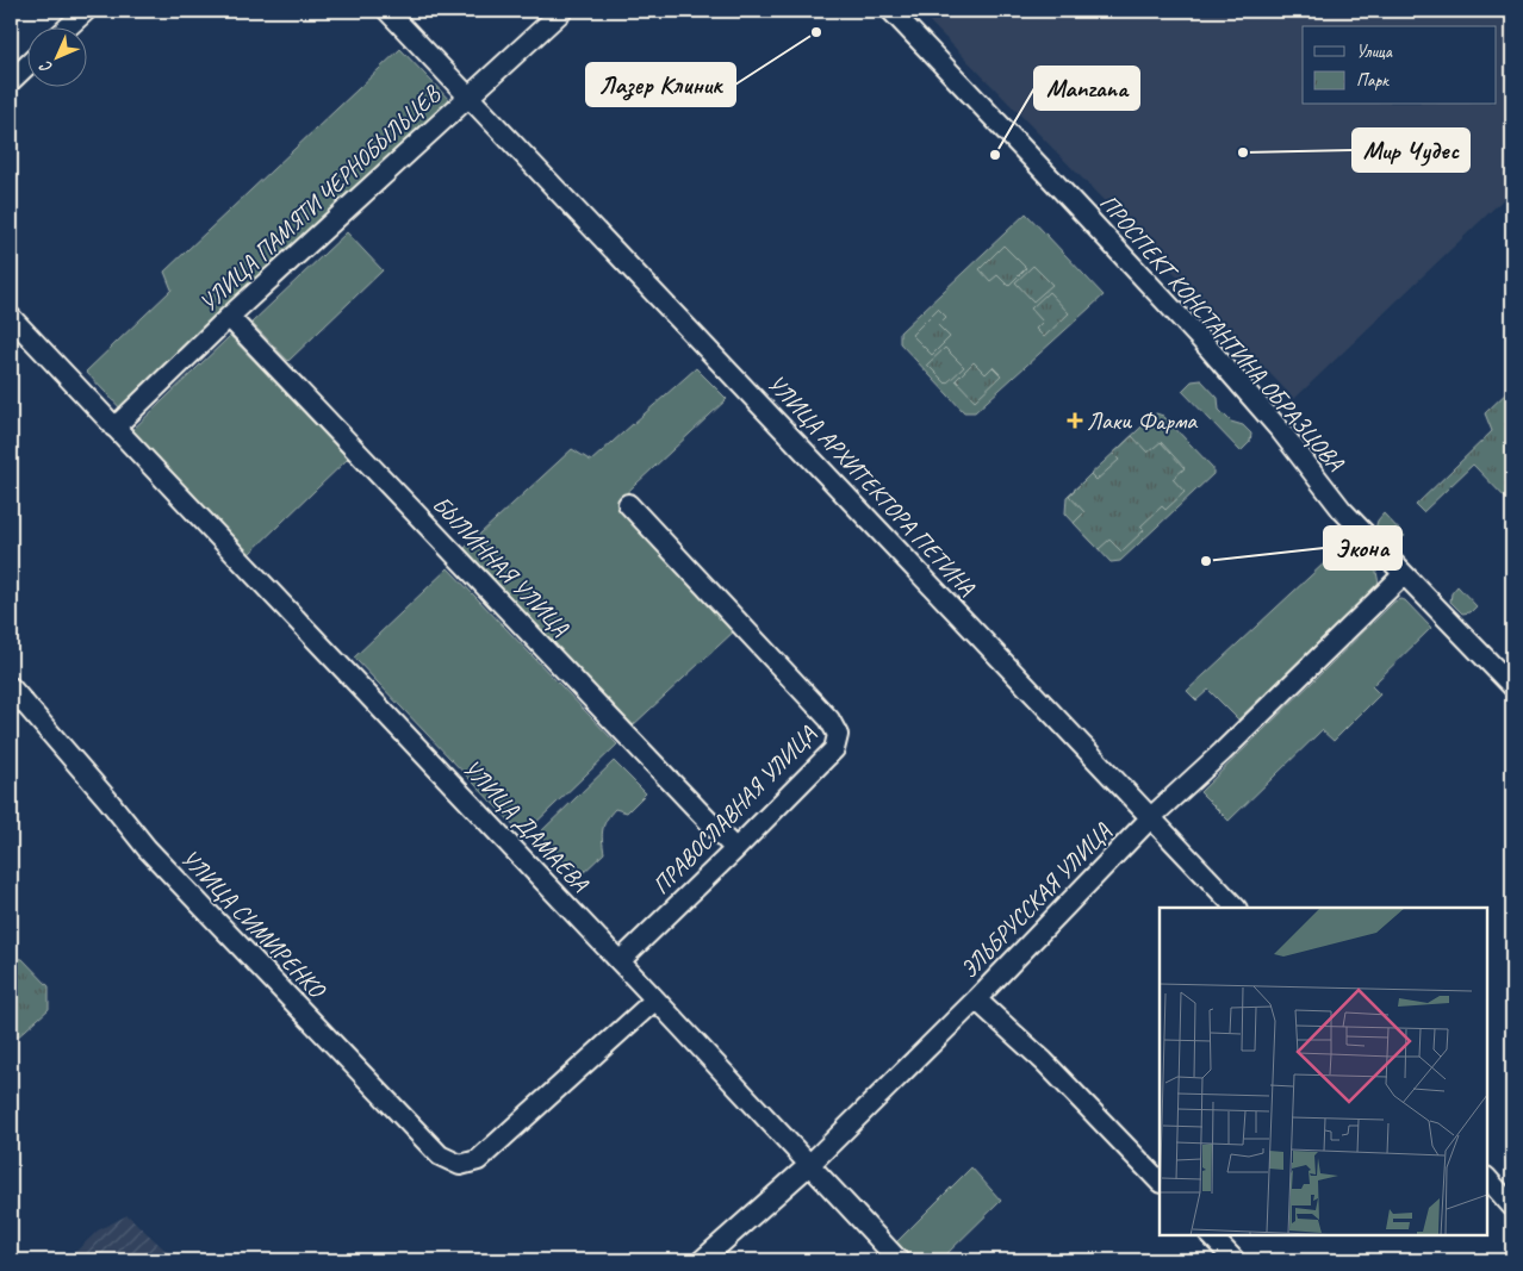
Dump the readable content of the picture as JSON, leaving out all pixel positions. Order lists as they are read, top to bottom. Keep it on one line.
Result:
{"streets":{"street":["УЛИЦА ПАМЯТИ ЧЕРНОБЫЛЬЦЕВ","ПРОСПЕКТ КОНСТАНТИНА ОБРАЗЦОВА","УЛИЦА АРХИТЕКТОРА ПЕТИНА","БЫЛИННАЯ УЛИЦА","ПРАВОСЛАВНАЯ УЛИЦА","УЛИЦА ДАМАЕВА","ЭЛЬБРУССКАЯ УЛИЦА","УЛИЦА СИМИРЕНКО"]},"crossings":[["УЛИЦА ПАМЯТИ ЧЕРНОБЫЛЬЦЕВ","УЛИЦА АРХИТЕКТОРА ПЕТИНА"],["УЛИЦА ПАМЯТИ ЧЕРНОБЫЛЬЦЕВ","БЫЛИННАЯ УЛИЦА"],["УЛИЦА ПАМЯТИ ЧЕРНОБЫЛЬЦЕВ","УЛИЦА ДАМАЕВА"],["ПРОСПЕКТ КОНСТАНТИНА ОБРАЗЦОВА","ЭЛЬБРУССКАЯ УЛИЦА"],["УЛИЦА АРХИТЕКТОРА ПЕТИНА","ЭЛЬБРУССКАЯ УЛИЦА"],["БЫЛИННАЯ УЛИЦА","ПРАВОСЛАВНАЯ УЛИЦА"],["ПРАВОСЛАВНАЯ УЛИЦА","УЛИЦА ДАМАЕВА"],["УЛИЦА ДАМАЕВА","ЭЛЬБРУССКАЯ УЛИЦА"],["УЛИЦА ДАМАЕВА","УЛИЦА СИМИРЕНКО"]],"places":{"other":["Лазер Клиник","Мир Чудес","Manzana","Экона"],"health":["Лаки Фарма"]},"legend":["Улица","Парк"],"north":"bottom left"}
